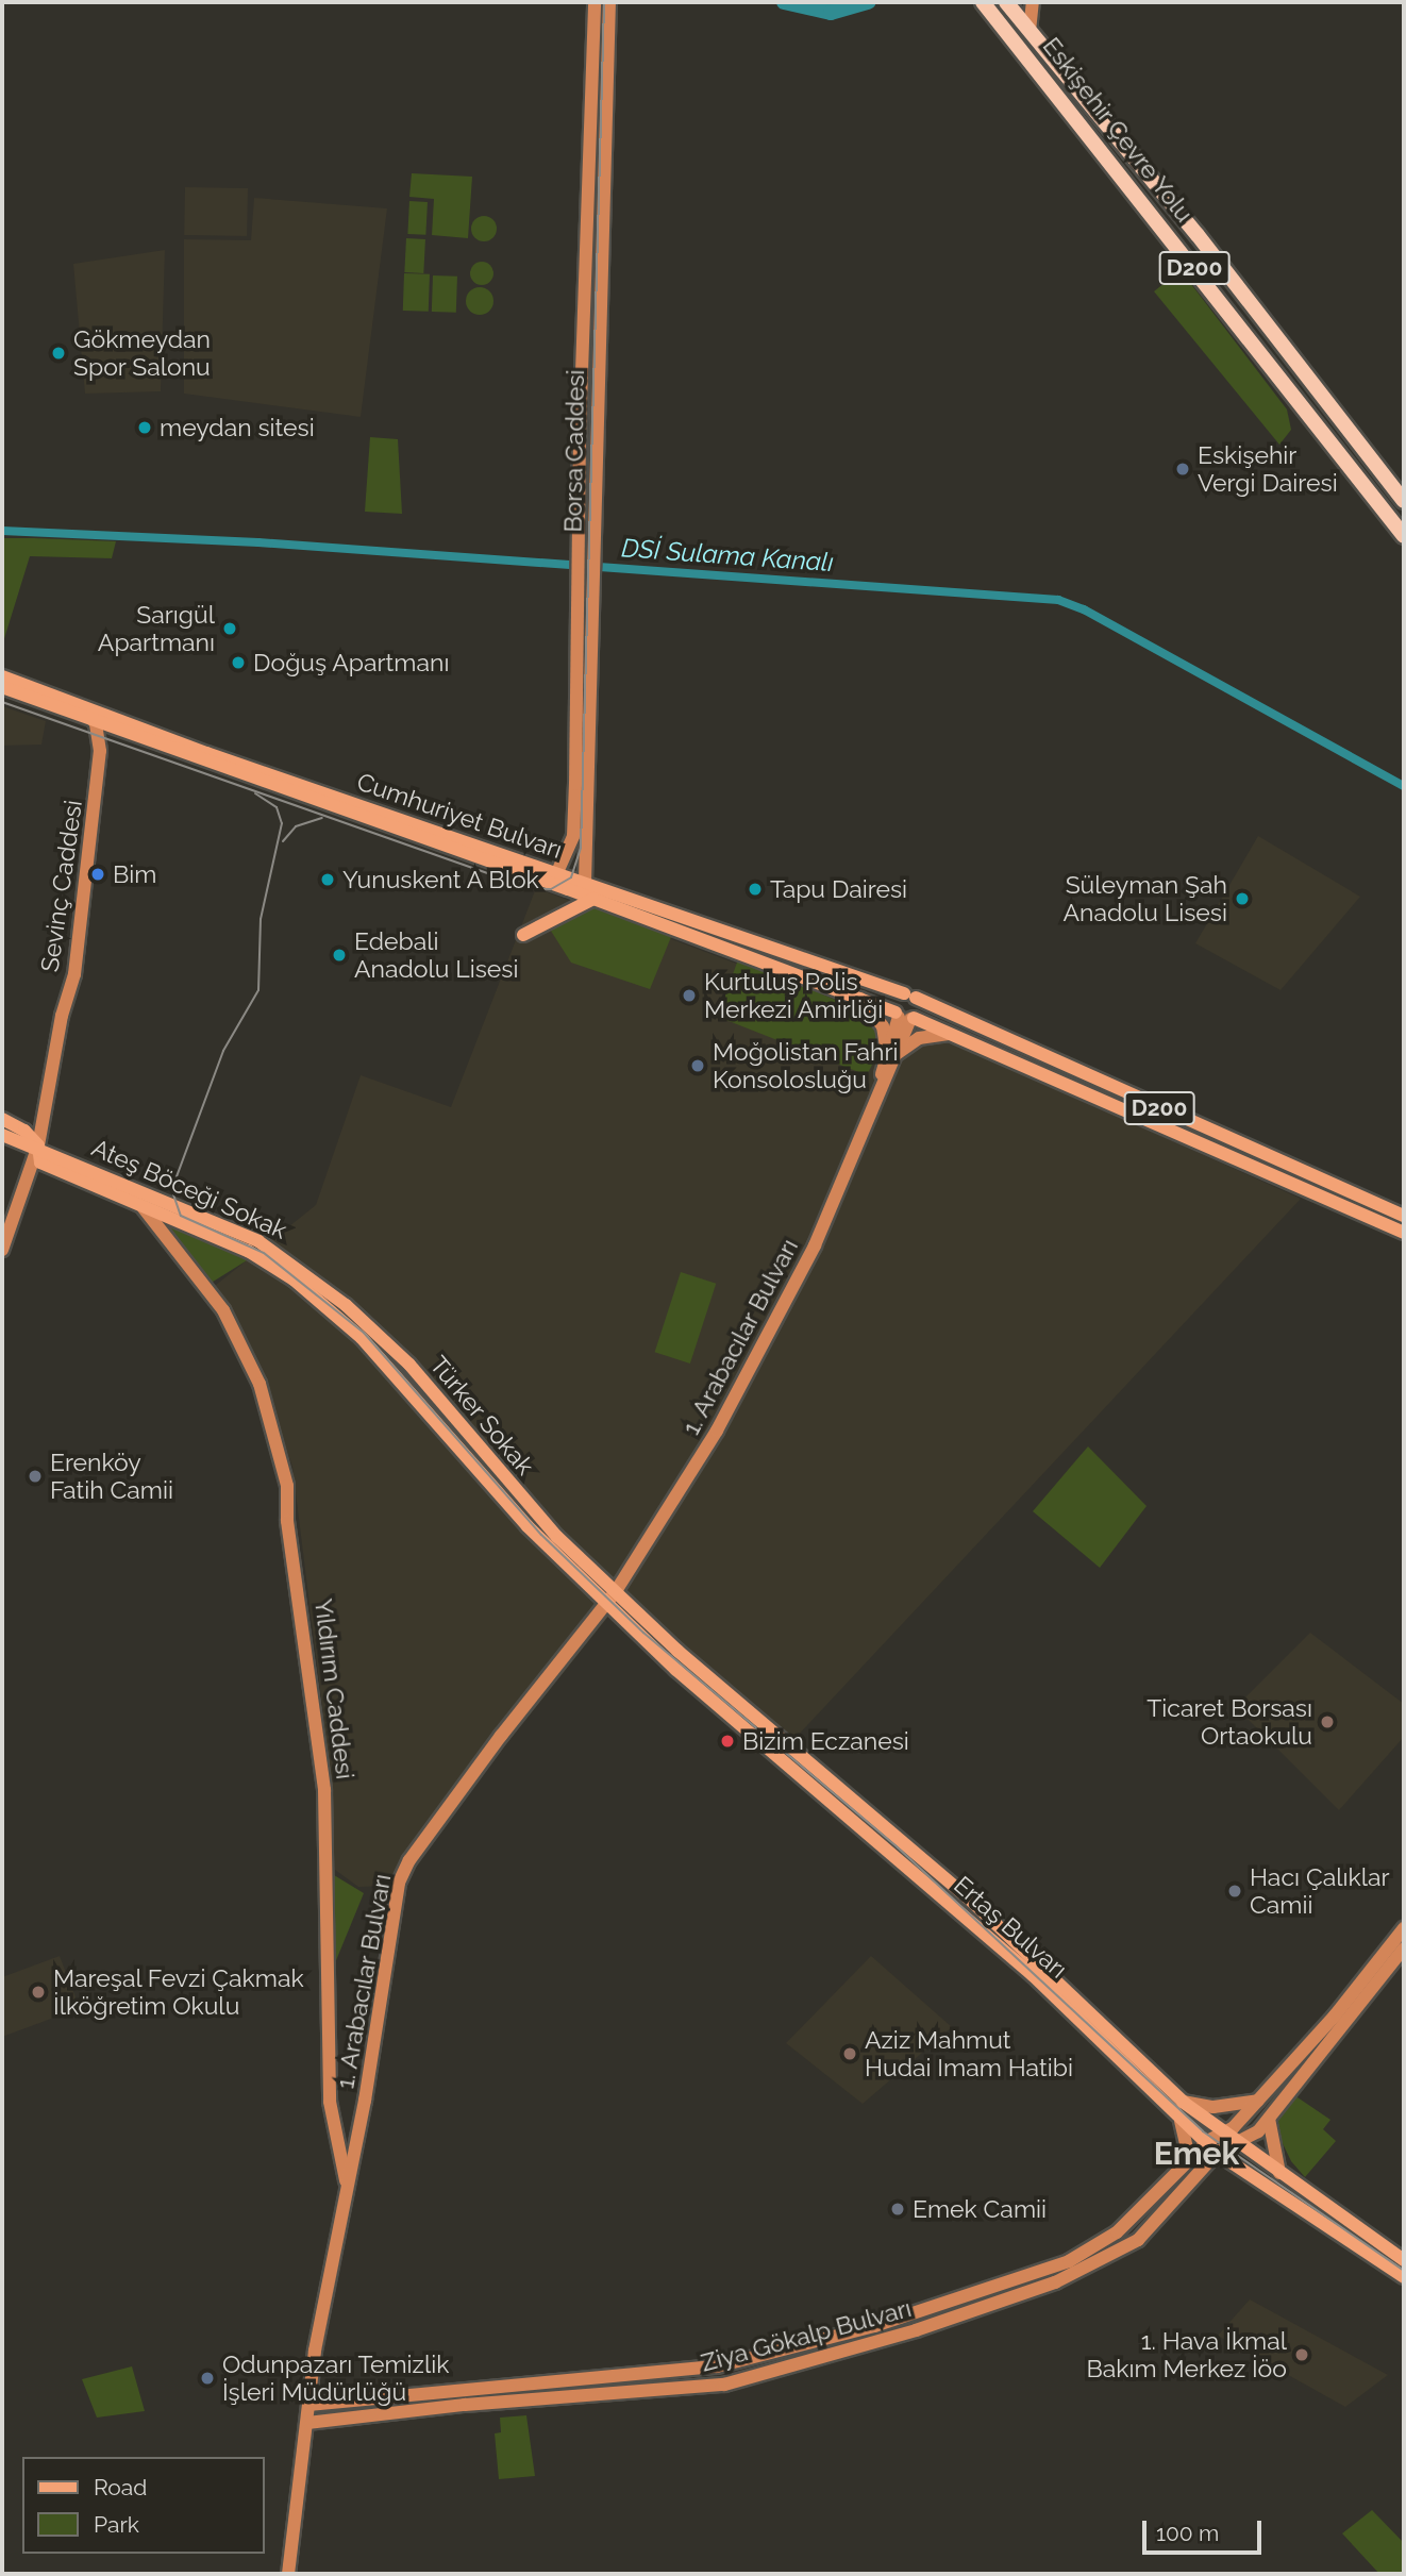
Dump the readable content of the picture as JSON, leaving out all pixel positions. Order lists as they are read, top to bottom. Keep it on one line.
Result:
{"streets":{"highway":["Eskişehir Çevre Yolu","D200"],"main road":["Borsa Caddesi","Cumhuriyet Bulvarı","Sevinç Caddesi","Ateş Böceği Sokak","1. Arabacılar Bulvarı","Türker Sokak","Yıldırım Caddesi","Ertaş Bulvarı","Ziya Gökalp Bulvarı"]},"crossings":[["Borsa Caddesi","Cumhuriyet Bulvarı"],["Cumhuriyet Bulvarı","Sevinç Caddesi"],["Cumhuriyet Bulvarı","1. Arabacılar Bulvarı"],["Sevinç Caddesi","Ateş Böceği Sokak"],["Ateş Böceği Sokak","Türker Sokak"],["1. Arabacılar Bulvarı","Türker Sokak"],["1. Arabacılar Bulvarı","Yıldırım Caddesi"],["1. Arabacılar Bulvarı","Ertaş Bulvarı"],["1. Arabacılar Bulvarı","Ziya Gökalp Bulvarı"],["Türker Sokak","Ertaş Bulvarı"],["Ertaş Bulvarı","Ziya Gökalp Bulvarı"]],"districts":["Emek"],"water":["DSİ Sulama Kanalı"],"places":["Gökmeydan Spor Salonu","meydan sitesi","Eskişehir Vergi Dairesi","Sarıgül Apartmanı","Doğuş Apartmanı","Bim","Yunuskent A Blok","Tapu Dairesi","Süleyman Şah Anadolu Lisesi","Edebali Anadolu Lisesi","Kurtuluş Polis Merkezi Amirliği","Moğolistan Fahri Konsolosluğu","Erenköy Fatih Camii","Ticaret Borsası Ortaokulu","Bizim Eczanesi","Hacı Çalıklar Camii","Mareşal Fevzi Çakmak İlköğretim Okulu","Aziz Mahmut Hudai Imam Hatibi","Emek Camii","1. Hava İkmal Bakım Merkez İöo","Odunpazarı Temizlik İşleri Müdürlüğü"],"legend":["Road","Park"],"scale_bar":"100 m"}
